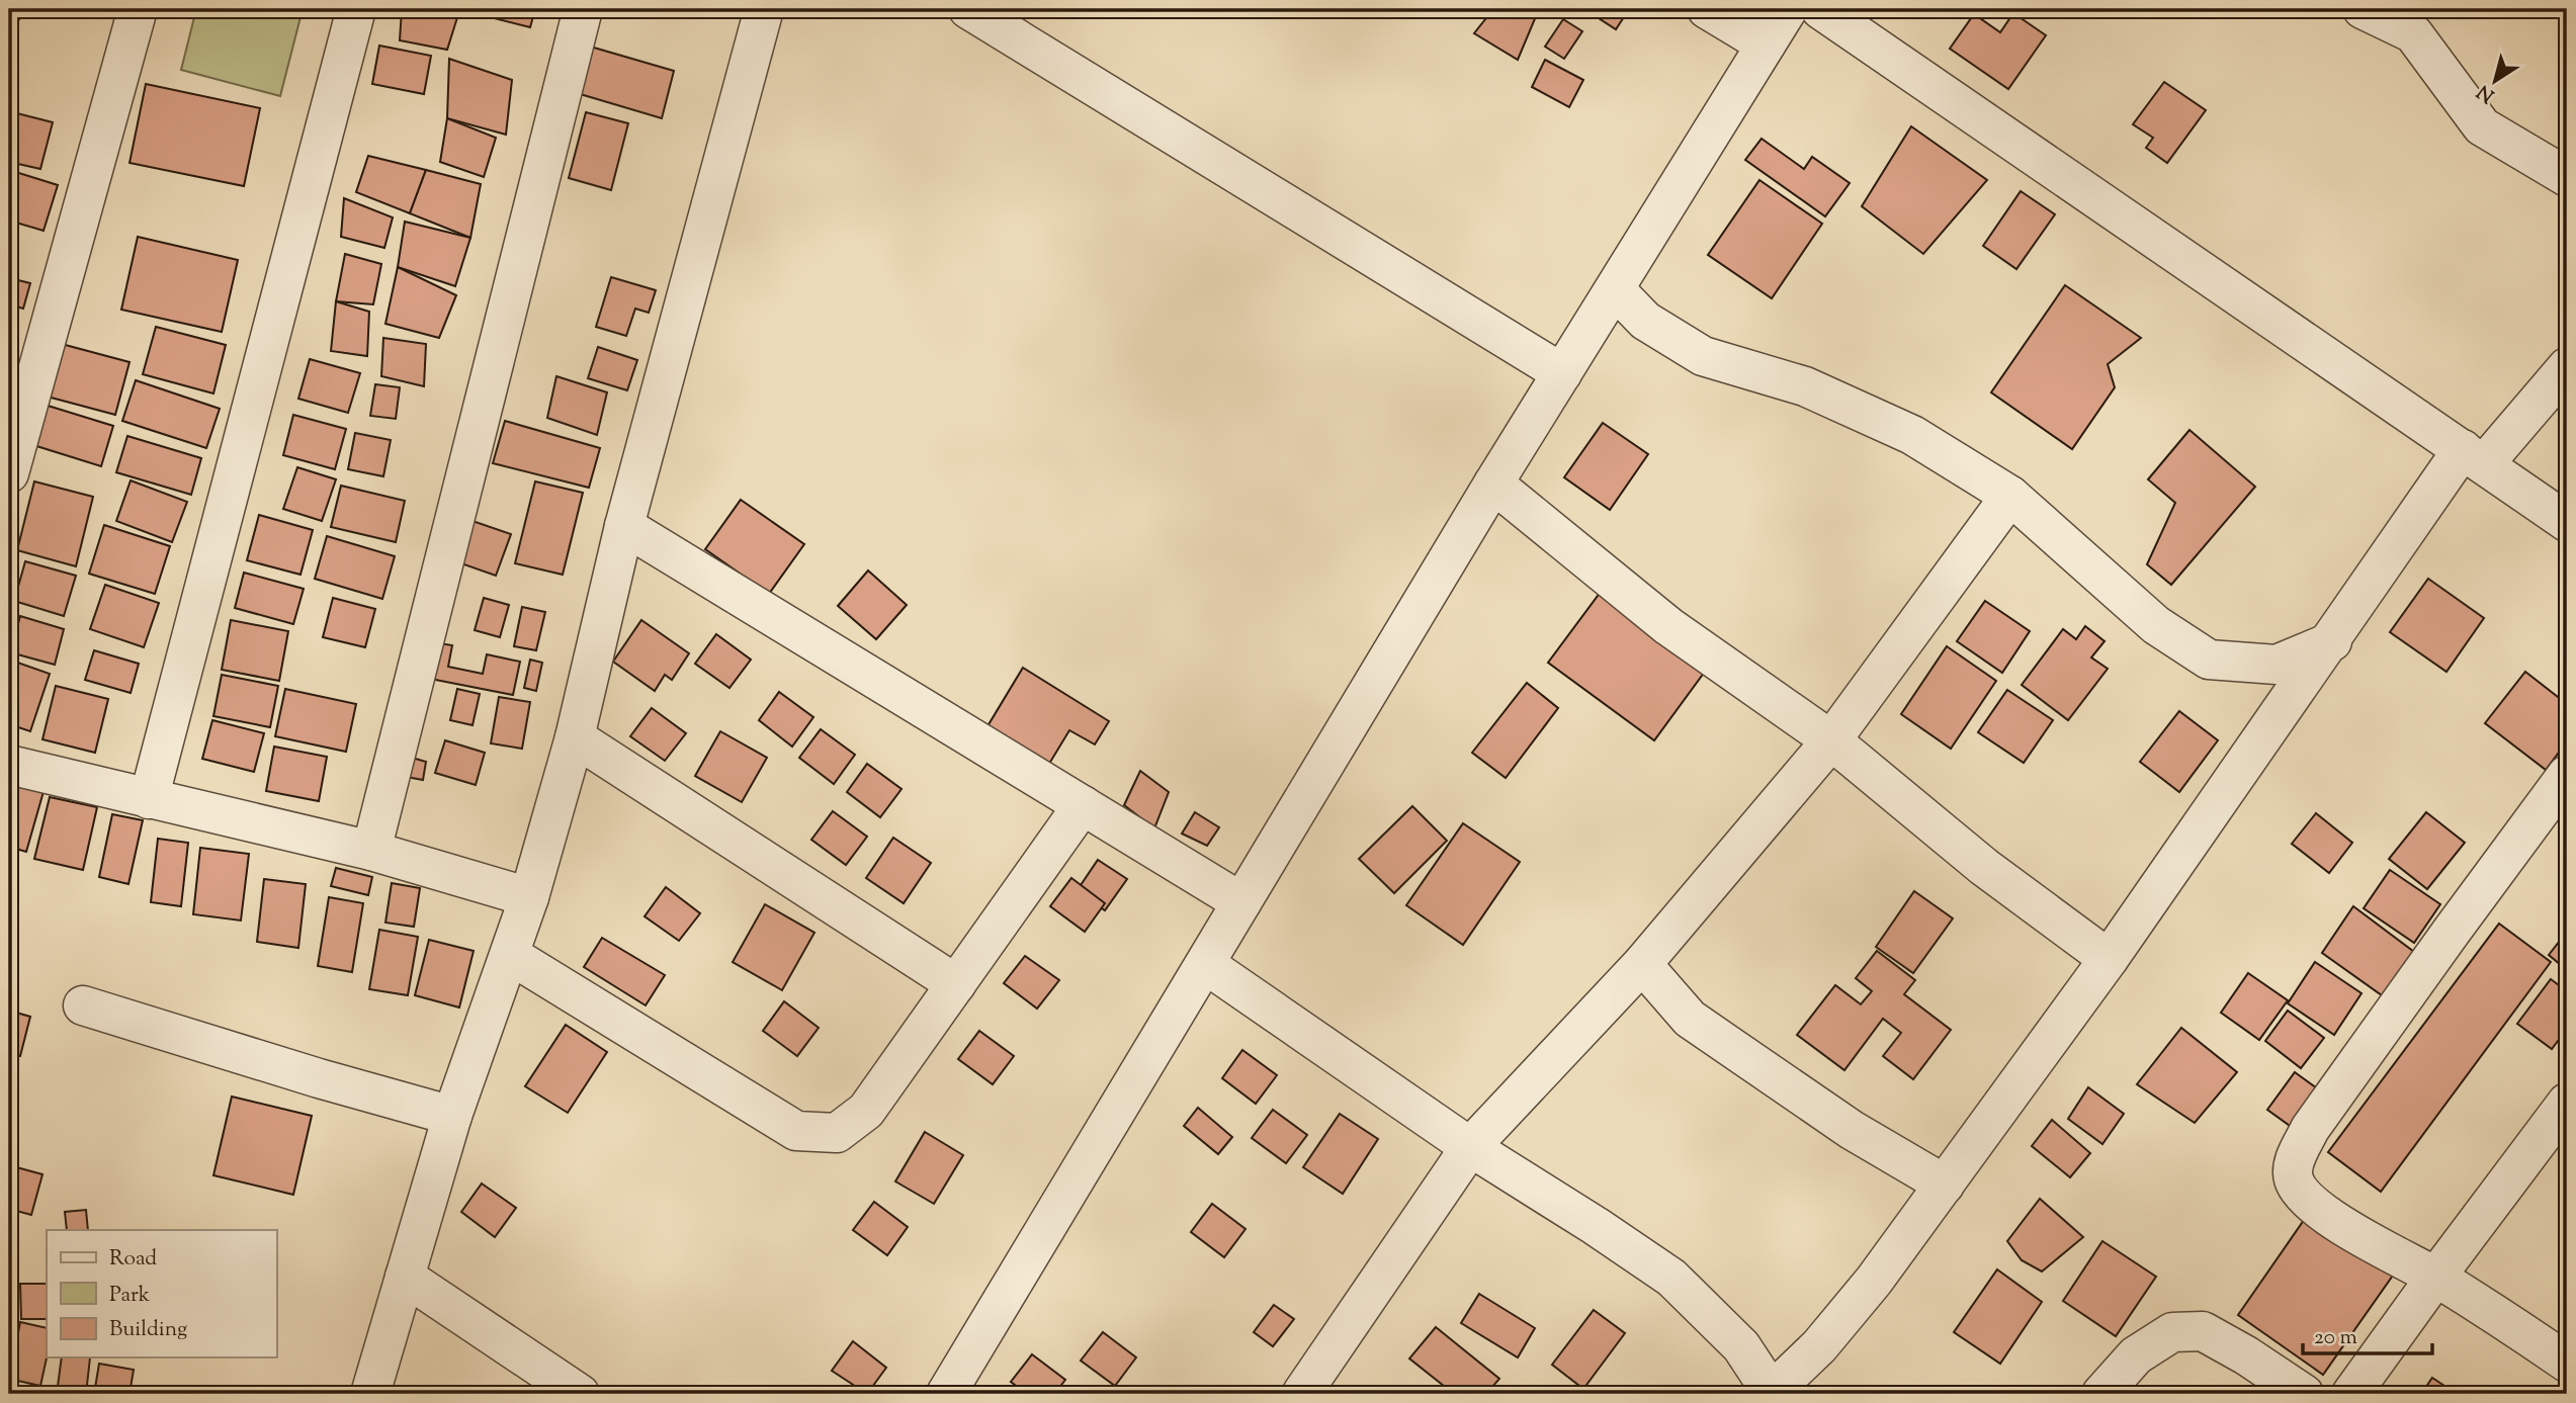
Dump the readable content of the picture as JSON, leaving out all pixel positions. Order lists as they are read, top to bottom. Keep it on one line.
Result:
{"legend":["Road","Park","Building"],"scale_bar":"20 m","north":"bottom left"}
